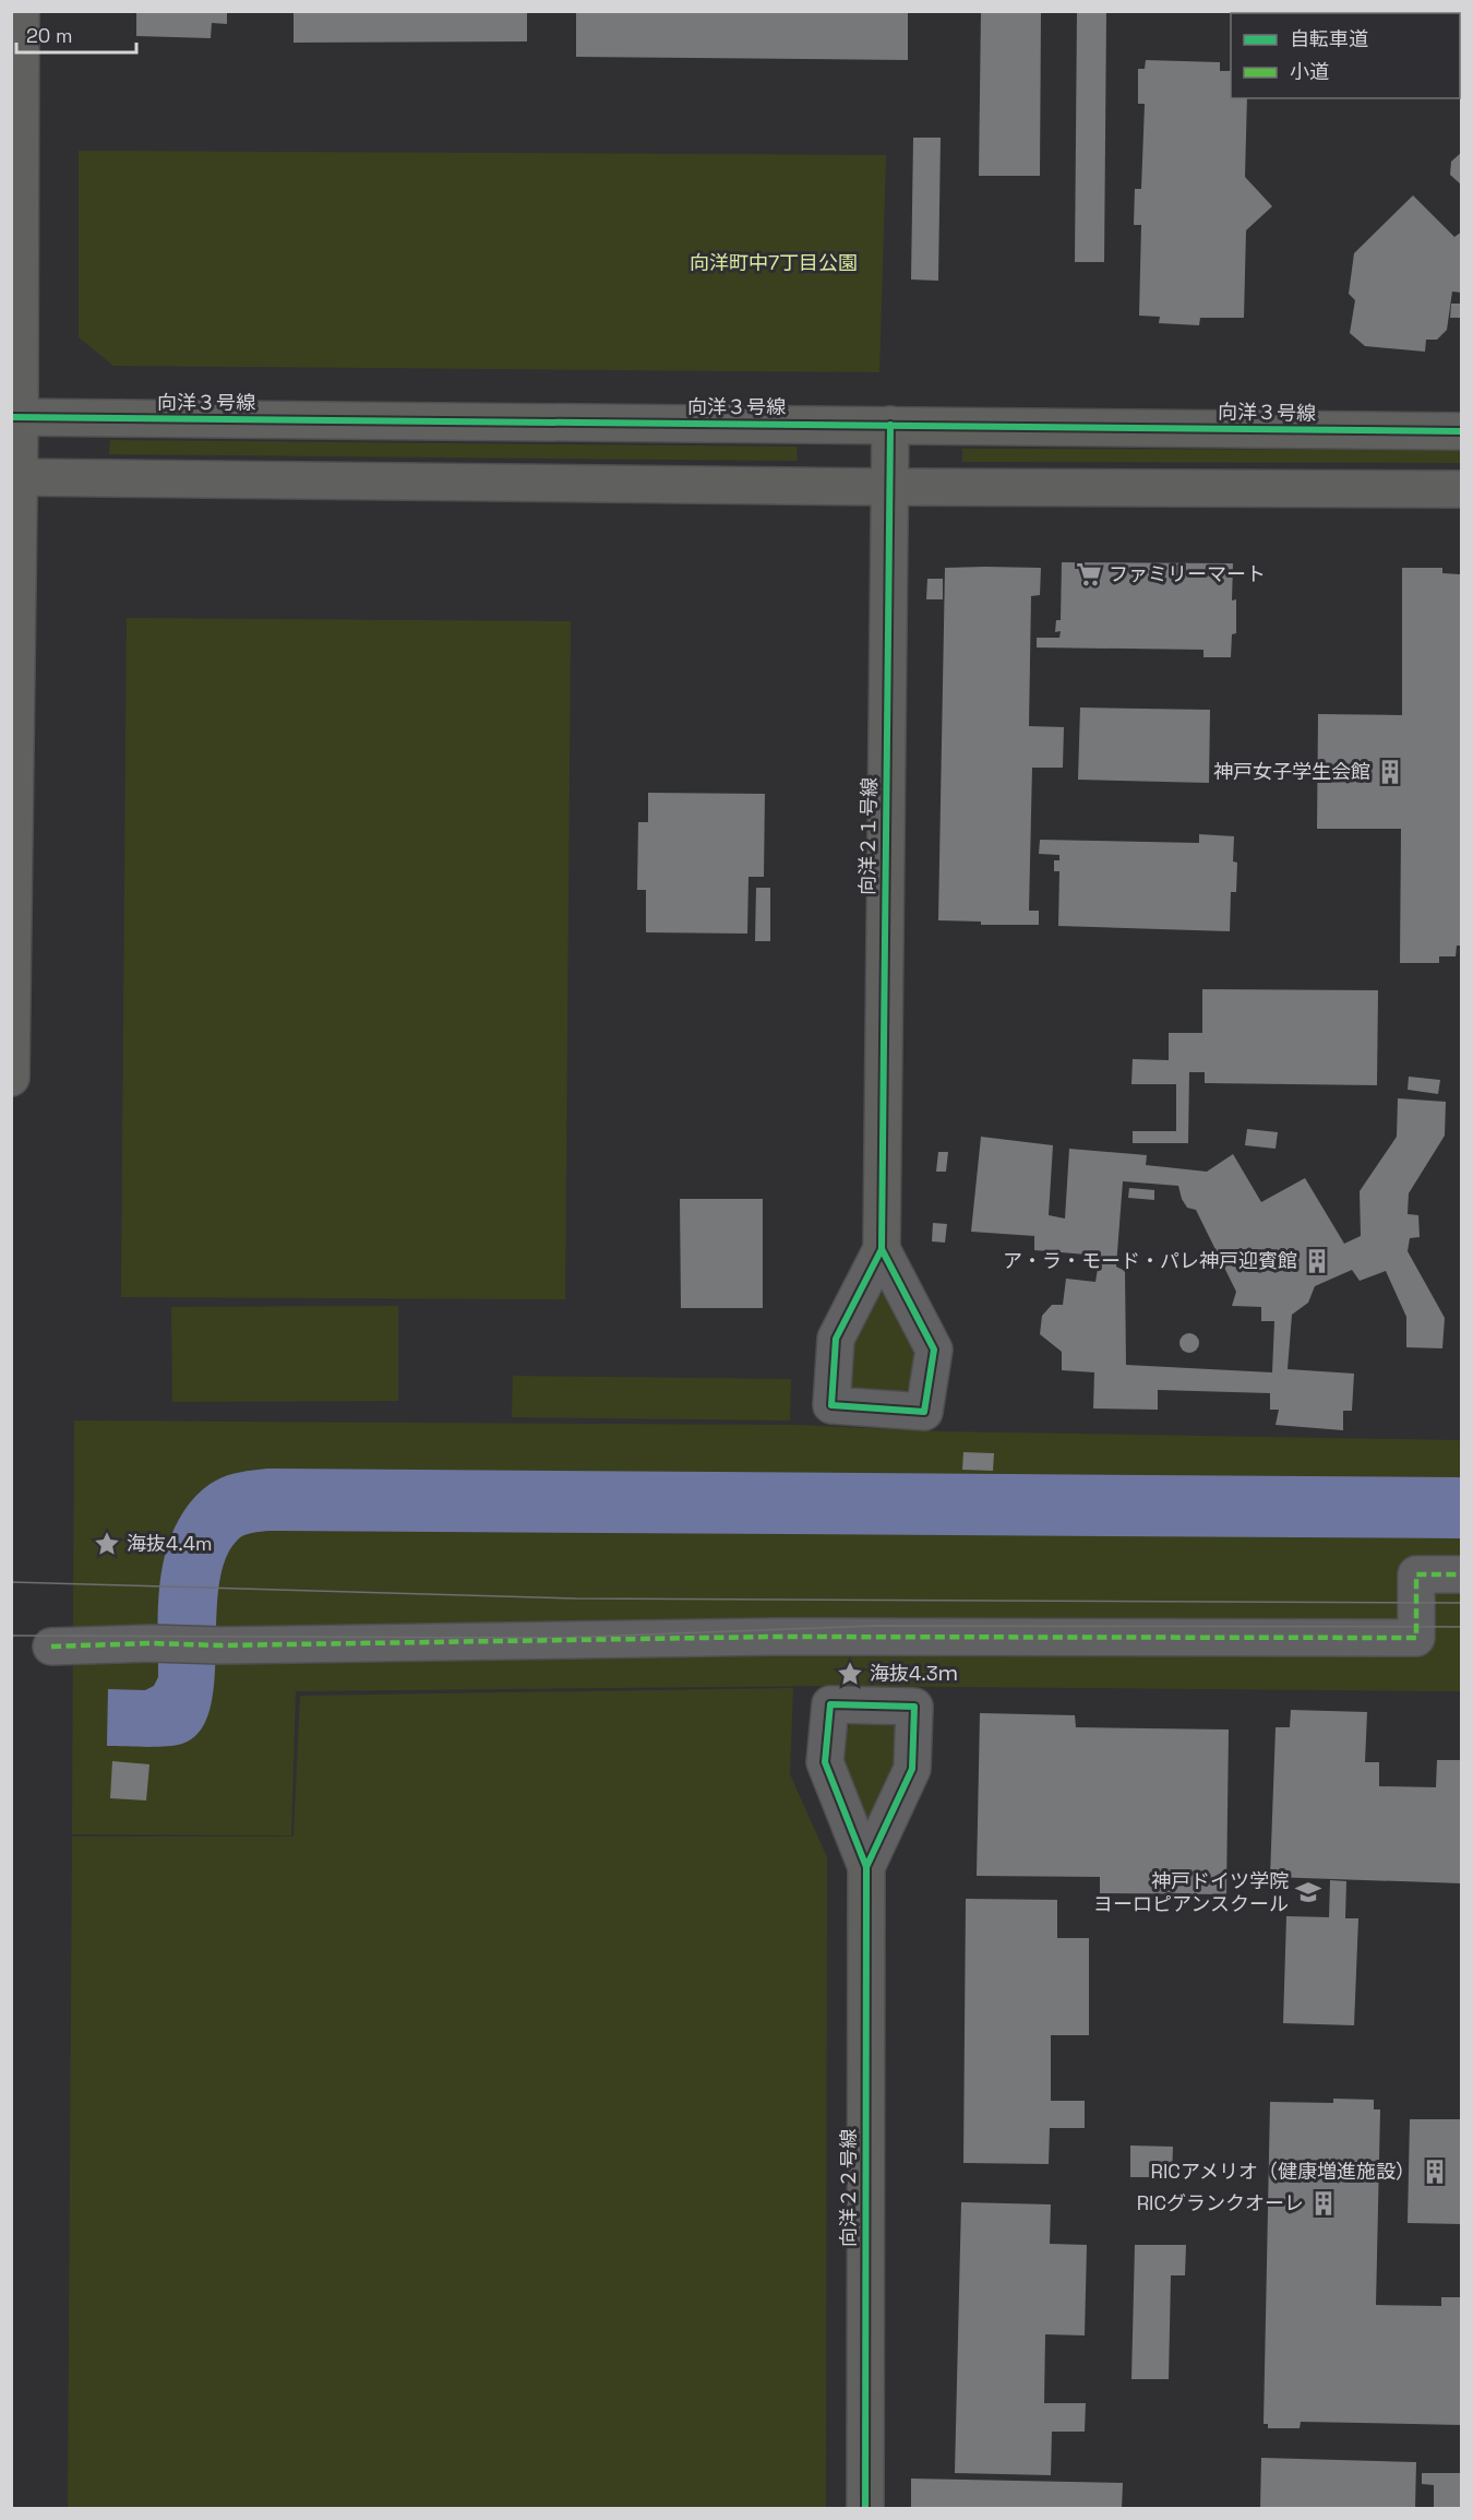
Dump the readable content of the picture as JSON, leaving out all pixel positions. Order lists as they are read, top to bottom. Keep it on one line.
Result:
{"streets":{"street":["向洋３号線","向洋２１号線","向洋２２号線"]},"crossings":[["向洋３号線","向洋２１号線"]],"parks":["向洋町中7丁目公園"],"places":{"supermarket":["ファミリーマート"],"building":["神戸女子学生会館","ア・ラ・モード・パレ神戸迎賓館","RICアメリオ（健康増進施設）","RICグランクオーレ"],"place":["海抜4.4m","海抜4.3ｍ"],"school or university":["神戸ドイツ学院 ヨーロピアンスクール"]},"legend":["自転車道","小道"],"scale_bar":"20 m"}
